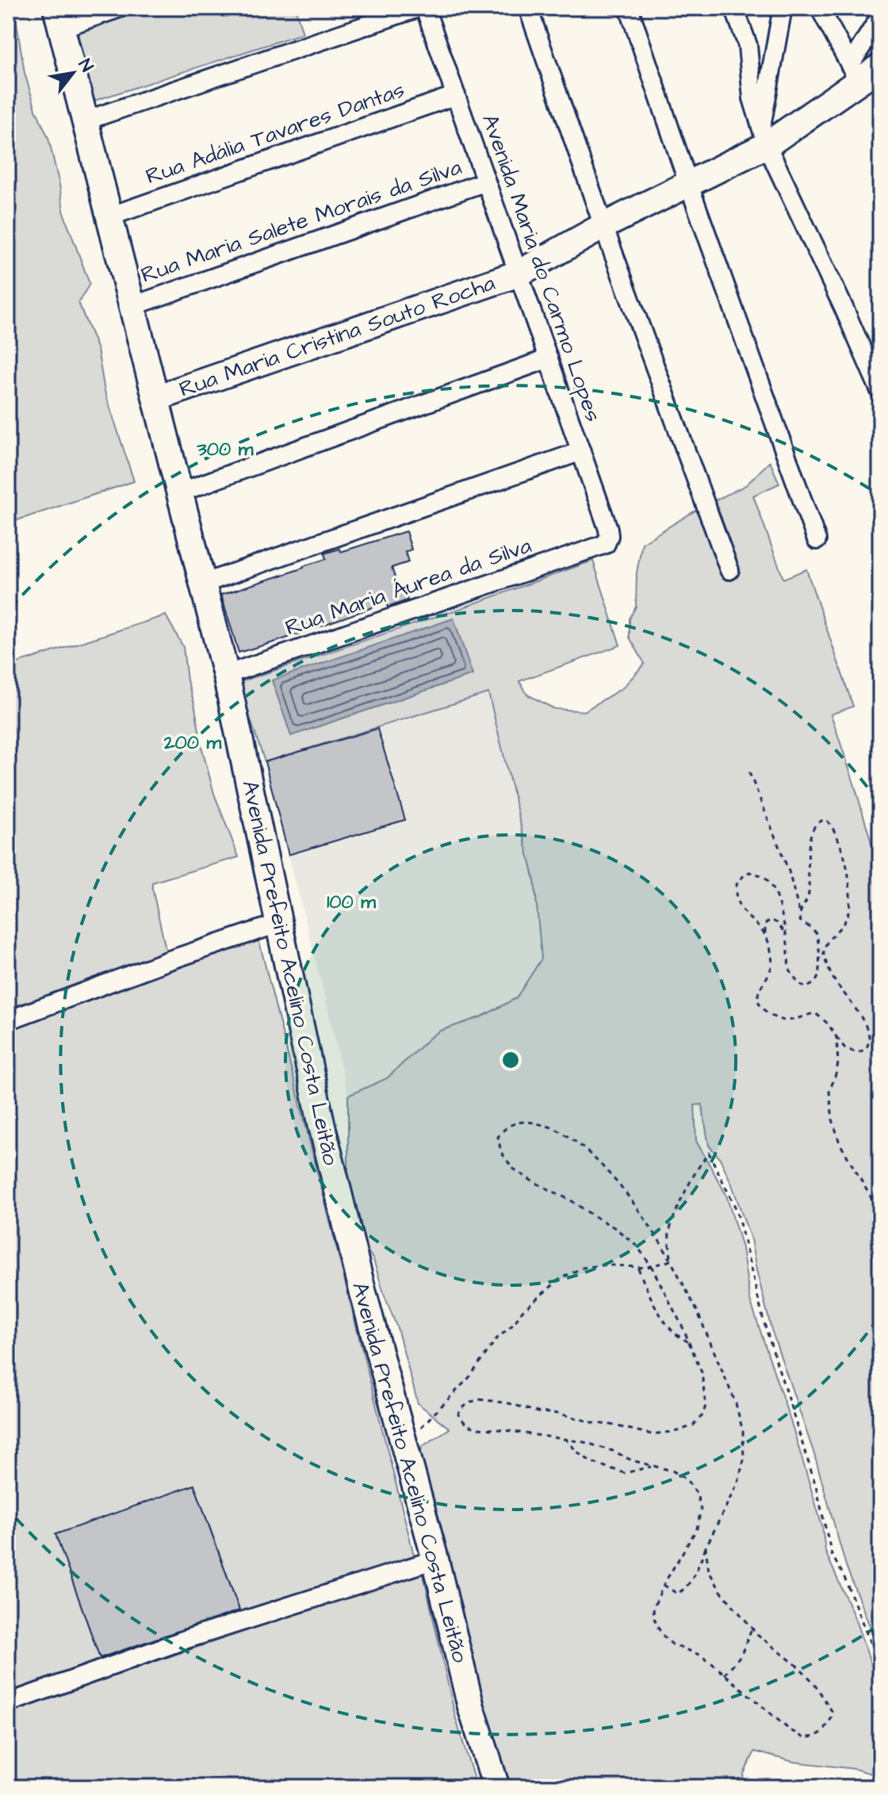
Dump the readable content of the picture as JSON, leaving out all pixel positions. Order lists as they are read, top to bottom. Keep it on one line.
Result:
{"streets":{"street":["Rua Adália Tavares Dantas","Rua Maria Salete Morais da Silva","Avenida Maria do Carmo Lopes","Rua Maria Cristina Souto Rocha","Rua Maria Áurea da Silva","Avenida Prefeito Acelino Costa Leitão"]},"crossings":[["Rua Adália Tavares Dantas","Avenida Maria do Carmo Lopes"],["Rua Adália Tavares Dantas","Avenida Prefeito Acelino Costa Leitão"],["Rua Maria Salete Morais da Silva","Avenida Maria do Carmo Lopes"],["Rua Maria Salete Morais da Silva","Avenida Prefeito Acelino Costa Leitão"],["Avenida Maria do Carmo Lopes","Rua Maria Cristina Souto Rocha"],["Avenida Maria do Carmo Lopes","Rua Maria Áurea da Silva"],["Rua Maria Cristina Souto Rocha","Avenida Prefeito Acelino Costa Leitão"],["Rua Maria Áurea da Silva","Avenida Prefeito Acelino Costa Leitão"]],"north":"top right","rings":["300 m","200 m","100 m"]}
